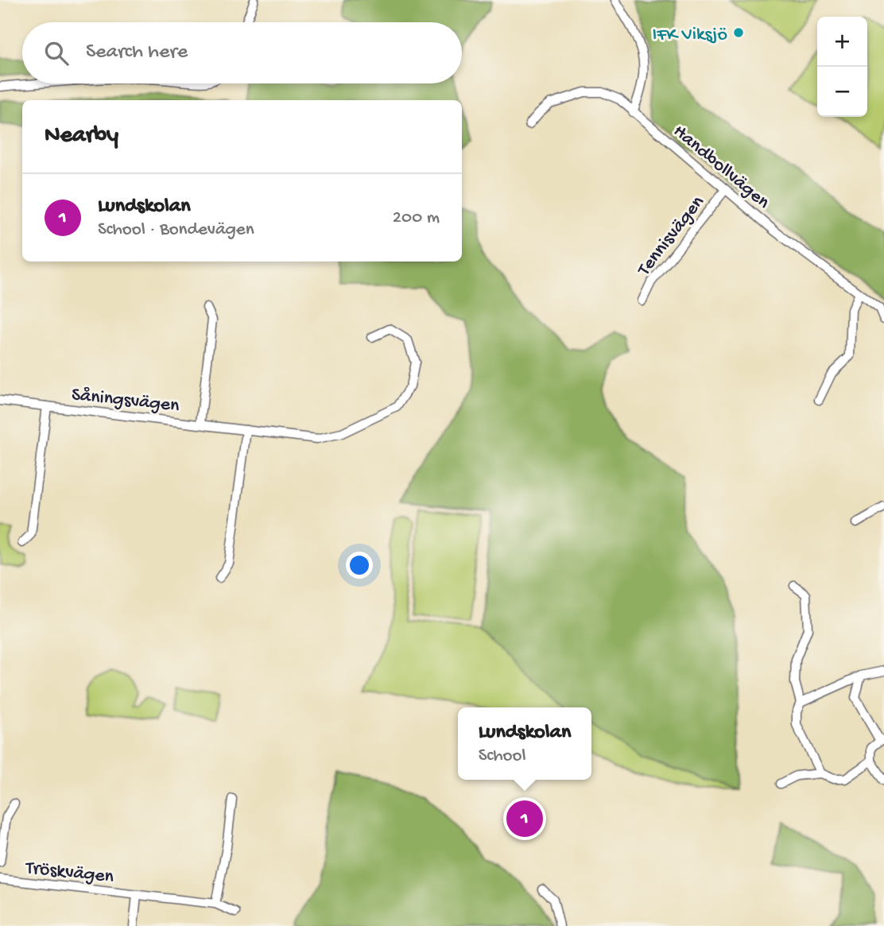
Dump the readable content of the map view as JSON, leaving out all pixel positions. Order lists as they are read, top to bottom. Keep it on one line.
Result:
{"streets":{"street":["Handbollvägen","Tennisvägen","Såningsvägen","Tröskvägen"]},"crossings":[["Handbollvägen","Tennisvägen"]],"places":["IFK Viksjö"],"page":{"map_buttons":["+","−"],"search":"Search here","heading":"Nearby","list":[{"mark":"1","name":"Lundskolan","note":"School · Bondevägen","value":"200 m"}],"popup":["Lundskolan","School"],"pins":"1"}}
